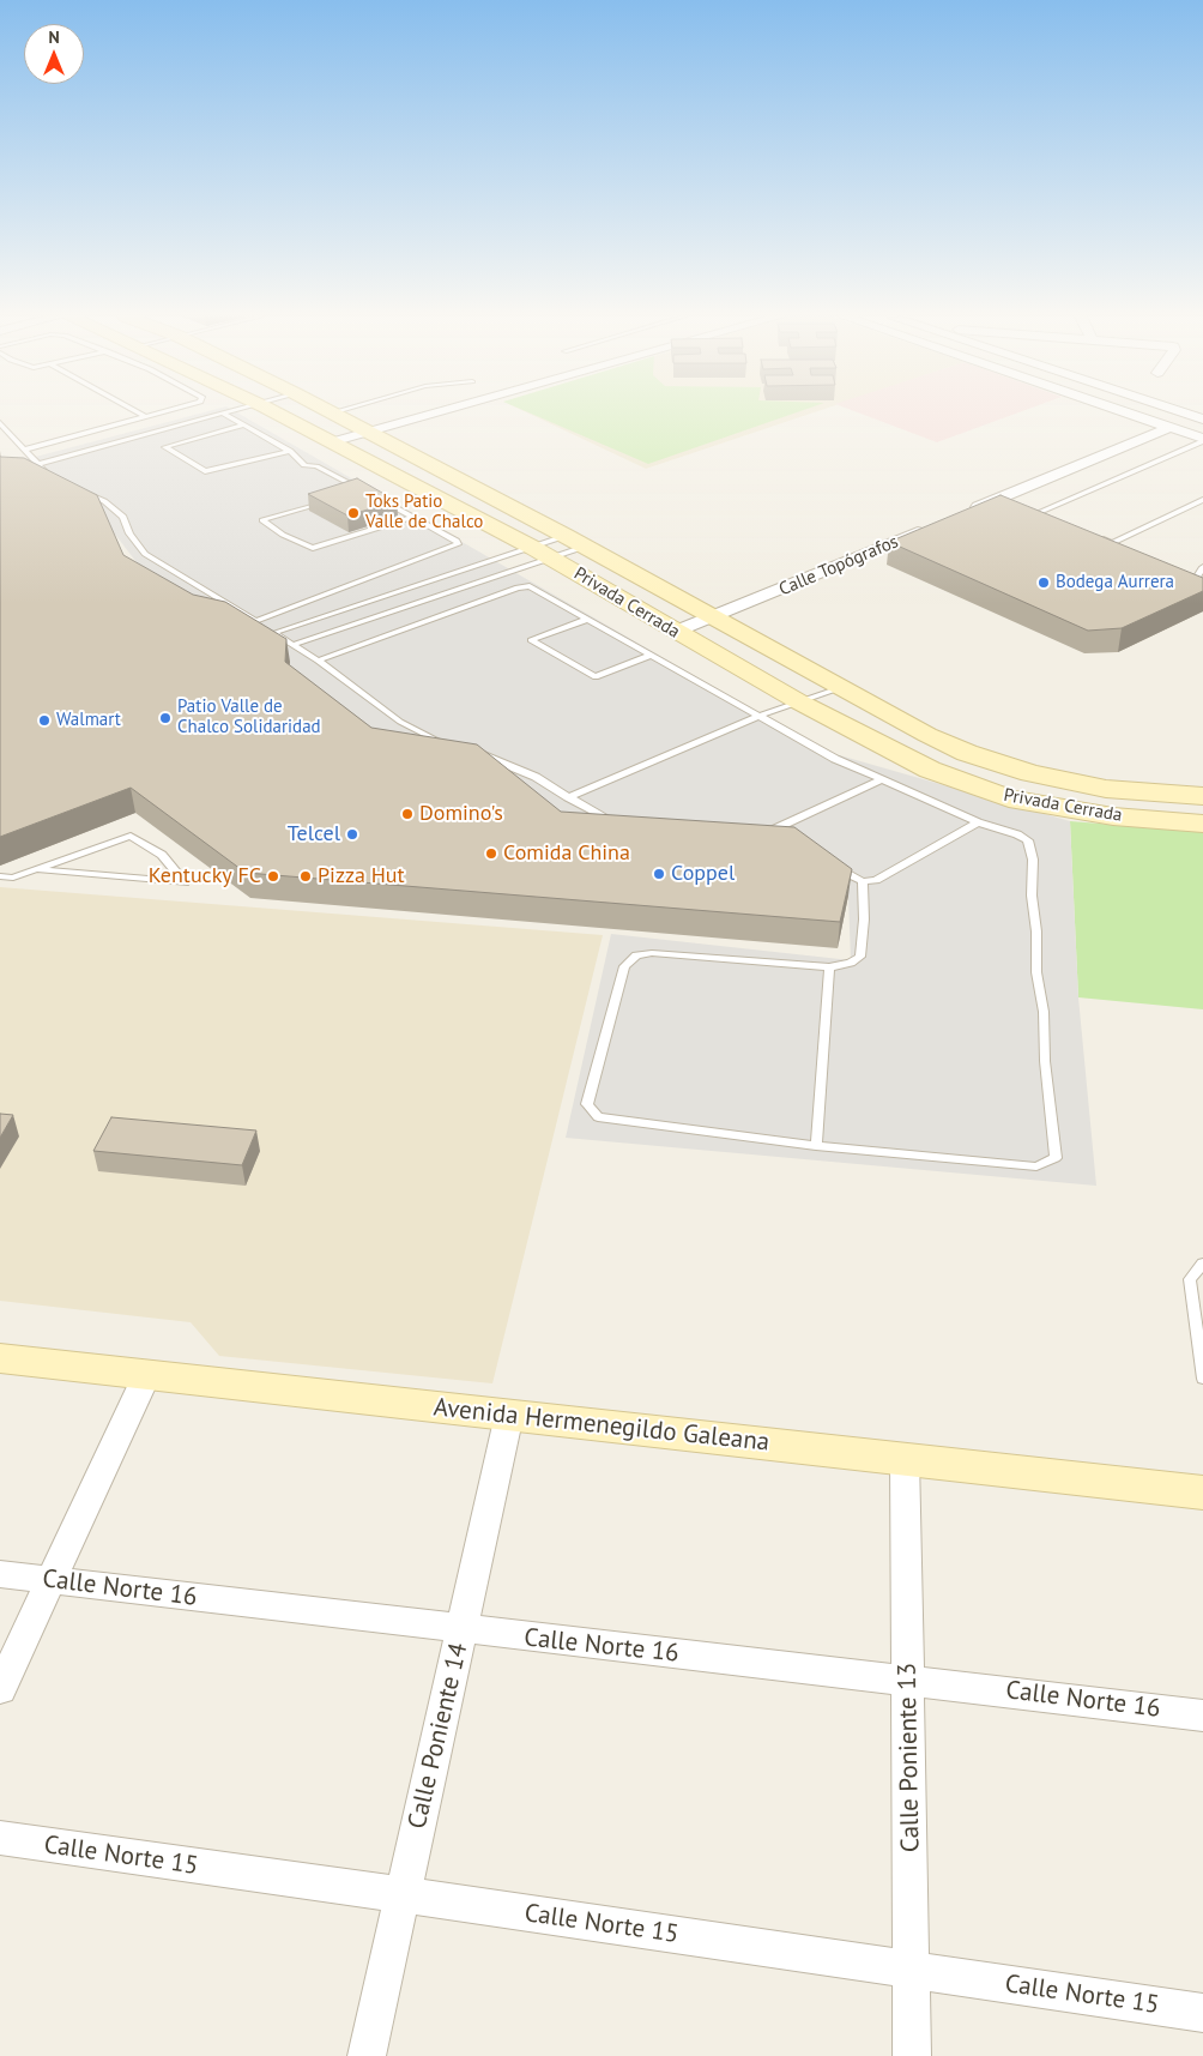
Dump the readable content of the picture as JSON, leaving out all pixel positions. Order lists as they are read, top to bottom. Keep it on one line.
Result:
{"streets":{"street":["Calle Topógrafos","Privada Cerrada","Avenida Hermenegildo Galeana","Calle Norte 16","Calle Poniente 14","Calle Poniente 13","Calle Norte 15"]},"crossings":[["Calle Topógrafos","Privada Cerrada"],["Avenida Hermenegildo Galeana","Calle Poniente 14"],["Avenida Hermenegildo Galeana","Calle Poniente 13"],["Calle Norte 16","Calle Poniente 14"],["Calle Norte 16","Calle Poniente 13"],["Calle Poniente 14","Calle Norte 15"],["Calle Poniente 13","Calle Norte 15"]],"places":["Toks Patio Valle de Chalco","Bodega Aurrera","Patio Valle de Chalco Solidaridad","Walmart","Domino's","Telcel","Comida China","Coppel","Kentucky FC","Pizza Hut"],"north":"top"}
